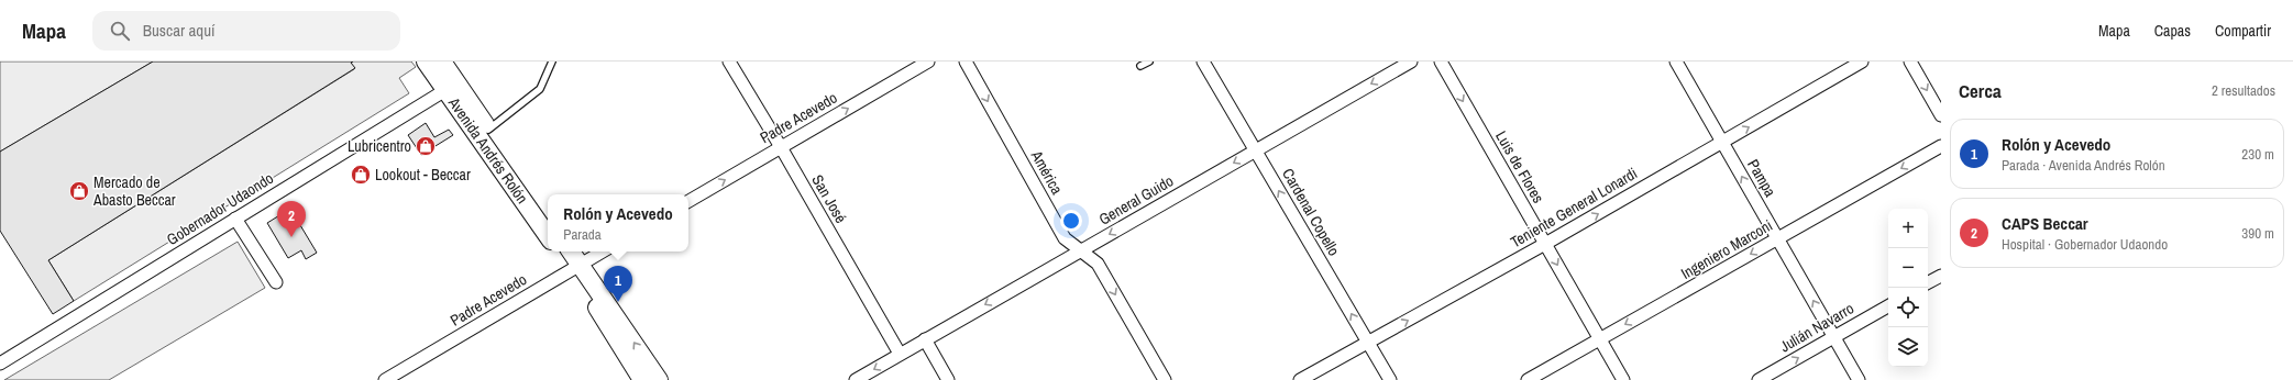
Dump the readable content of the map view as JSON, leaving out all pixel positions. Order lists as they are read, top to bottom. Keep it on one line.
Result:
{"streets":{"main road":["Avenida Andrés Rolón"],"street":["Padre Acevedo","Luis de Flores","América","Pampa","San José","General Guido","Teniente General Lonardi","Gobernador Udaondo","Cardenal Copello","Ingeniero Marconi","Julián Navarro"]},"crossings":[["Padre Acevedo","San José"],["Avenida Andrés Rolón","Gobernador Udaondo"],["Luis de Flores","Teniente General Lonardi"],["Luis de Flores","Ingeniero Marconi"],["América","General Guido"],["Pampa","Teniente General Lonardi"],["Pampa","Ingeniero Marconi"],["Pampa","Julián Navarro"],["San José","General Guido"],["General Guido","Cardenal Copello"],["Teniente General Lonardi","Cardenal Copello"]],"one_way":["Padre Acevedo","Luis de Flores","América","Pampa","General Guido","Teniente General Lonardi","Cardenal Copello","Ingeniero Marconi","Julián Navarro"],"places":{"shop":["Lubricentro","Lookout - Beccar","Mercado de Abasto Beccar"]},"page":{"header":"Mapa","search":"Buscar aquí","nav":["Mapa","Capas","Compartir"],"heading":["Cerca","2 resultados"],"list":[{"mark":"1","name":"Rolón y Acevedo","note":"Parada · Avenida Andrés Rolón","value":"230 m"},{"mark":"2","name":"CAPS Beccar","note":"Hospital · Gobernador Udaondo","value":"390 m"}],"popup":["Rolón y Acevedo","Parada"],"pins":["2","1"],"map_buttons":["+","−"]}}
